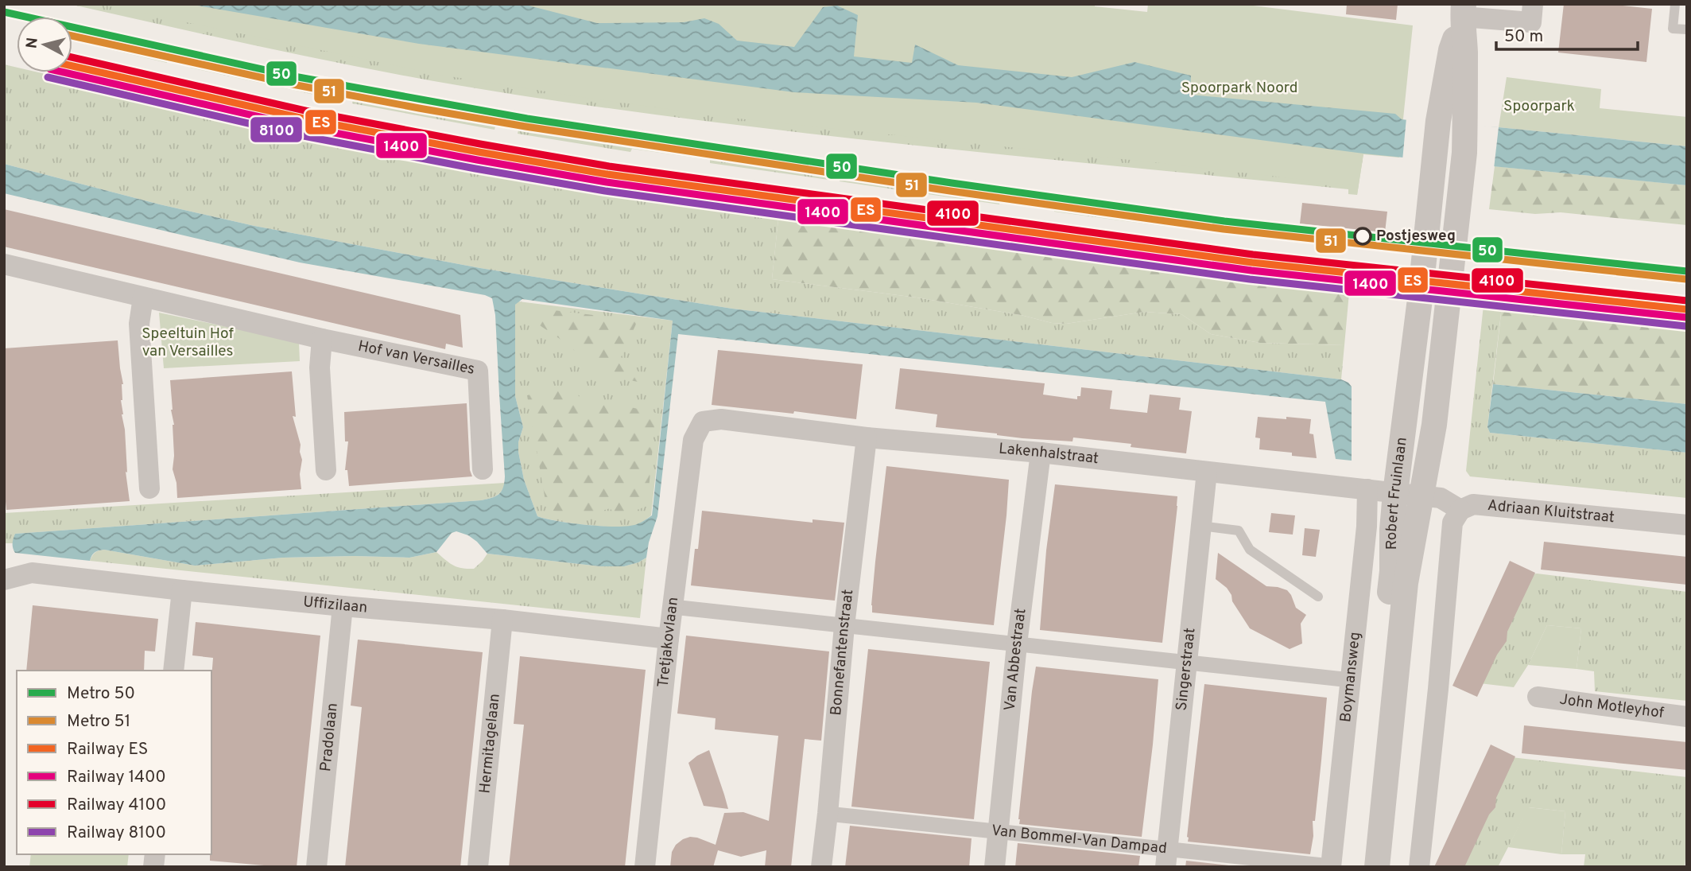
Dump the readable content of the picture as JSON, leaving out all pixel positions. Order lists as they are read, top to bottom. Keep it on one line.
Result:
{"streets":{"street":["Hof van Versailles","Lakenhalstraat","Robert Fruinlaan","Adriaan Kluitstraat","Uffizilaan","Tretjakovlaan","Bonnefantenstraat","Van Abbestraat","Singerstraat","Boymansweg","John Motleyhof","Pradolaan","Hermitagelaan","Van Bommel-Van Dampad"]},"crossings":[["Lakenhalstraat","Robert Fruinlaan"],["Lakenhalstraat","Tretjakovlaan"],["Lakenhalstraat","Bonnefantenstraat"],["Lakenhalstraat","Van Abbestraat"],["Lakenhalstraat","Singerstraat"],["Lakenhalstraat","Boymansweg"],["Uffizilaan","Tretjakovlaan"],["Uffizilaan","Pradolaan"],["Uffizilaan","Hermitagelaan"],["Bonnefantenstraat","Van Bommel-Van Dampad"],["Van Abbestraat","Van Bommel-Van Dampad"],["Singerstraat","Van Bommel-Van Dampad"],["Boymansweg","Van Bommel-Van Dampad"]],"parks":["Spoorpark Noord","Spoorpark","Speeltuin Hof van Versailles"],"places":["Postjesweg"],"lines":["metro line 50","metro line 51","rail line 4100","rail line ES","rail line 1400","rail line 8100"],"legend":["Metro 50","Metro 51","Railway ES","Railway 1400","Railway 4100","Railway 8100"],"scale_bar":"50 m","north":"left"}
